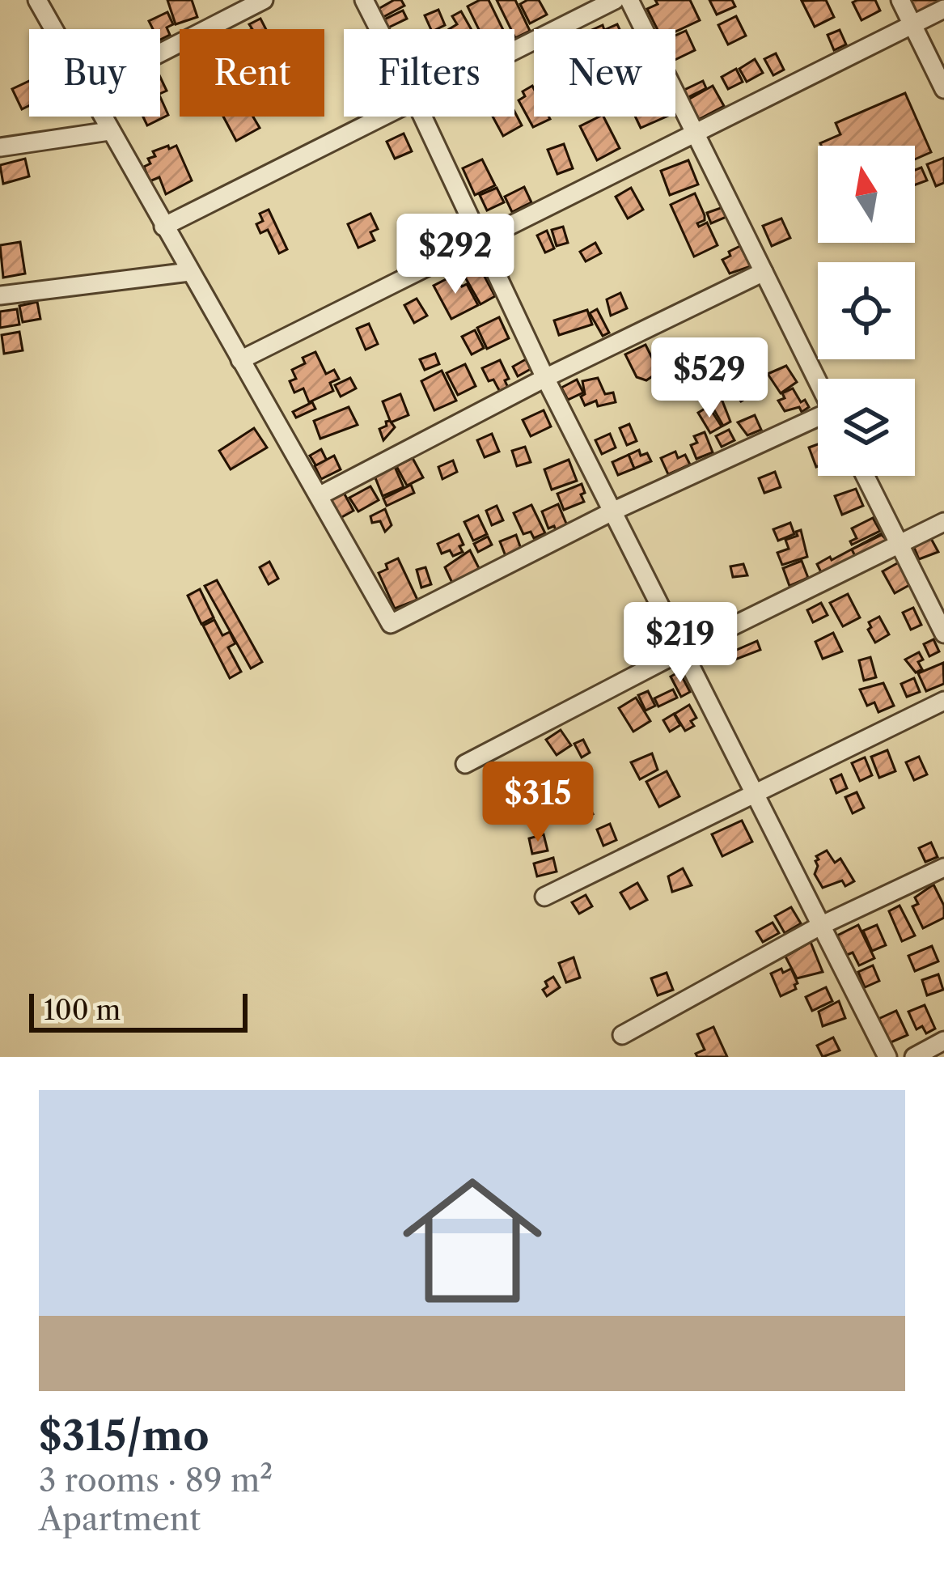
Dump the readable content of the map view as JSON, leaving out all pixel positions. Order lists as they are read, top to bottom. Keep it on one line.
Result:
{"scale_bar":"100 m","north":"top","page":{"chip":["Buy","Rent","Filters","New"],"price":["$292","$529","$219","$315"],"scale":"100 m","list":[{"name":"$315/mo","note":"3 rooms · 89 m² · Apartment"}]}}
